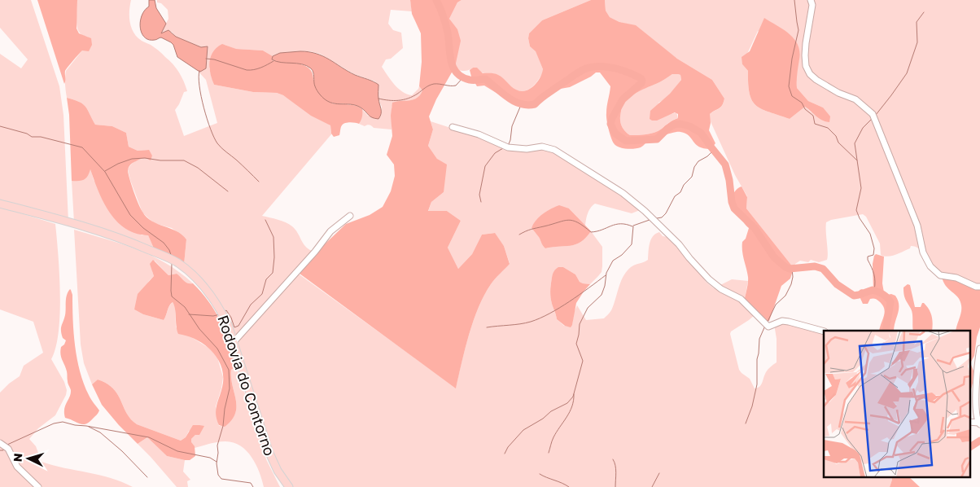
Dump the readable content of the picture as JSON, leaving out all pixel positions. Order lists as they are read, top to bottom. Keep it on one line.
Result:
{"streets":{"main road":["Rodovia do Contorno"]},"north":"left"}
